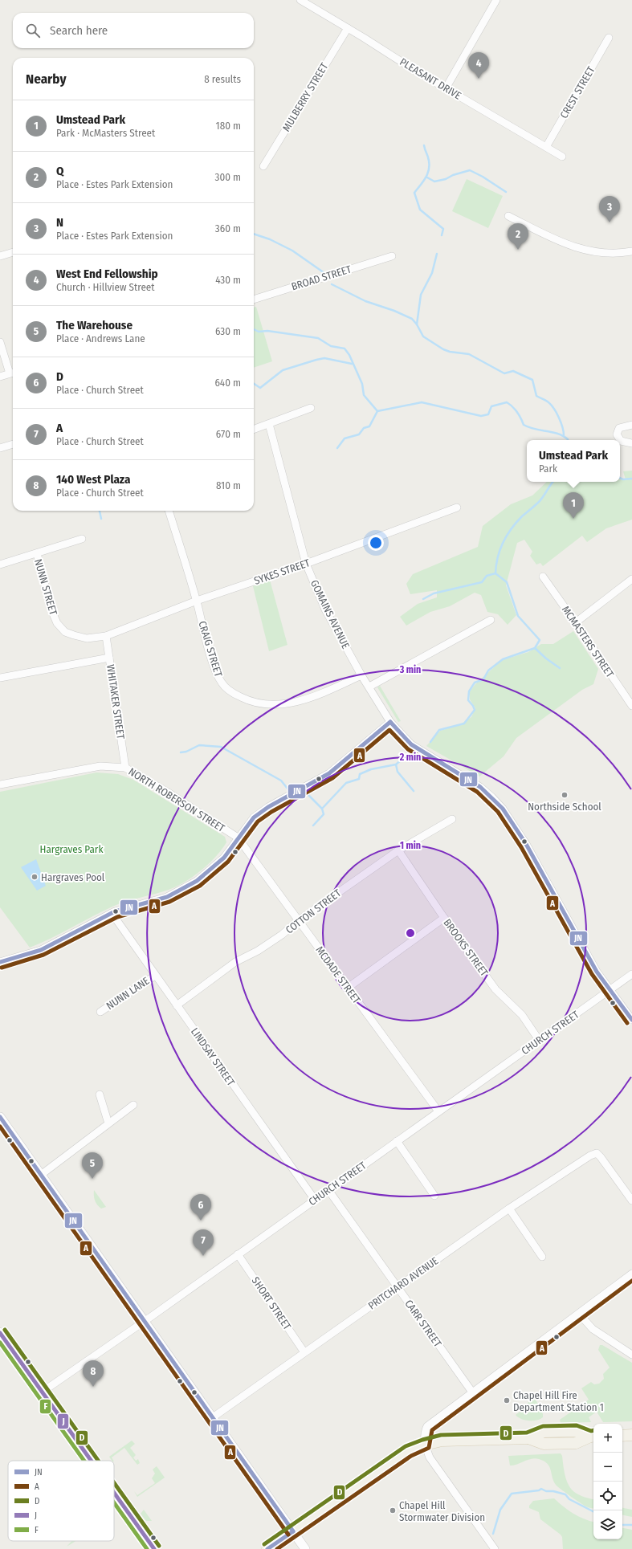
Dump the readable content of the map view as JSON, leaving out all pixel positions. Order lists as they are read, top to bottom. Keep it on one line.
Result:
{"streets":{"street":["PLEASANT DRIVE","CREST STREET","MULBERRY STREET","BROAD STREET","SYKES STREET","NUNN STREET","GOMAINS AVENUE","MCMASTERS STREET","CRAIG STREET","WHITAKER STREET","NORTH ROBERSON STREET","COTTON STREET","BROOKS STREET","MCDADE STREET","NUNN LANE","CHURCH STREET","LINDSAY STREET","PRITCHARD AVENUE","SHORT STREET","CARR STREET"]},"crossings":[["PLEASANT DRIVE","CREST STREET"],["PLEASANT DRIVE","MULBERRY STREET"],["SYKES STREET","NUNN STREET"],["SYKES STREET","GOMAINS AVENUE"],["SYKES STREET","CRAIG STREET"],["SYKES STREET","WHITAKER STREET"],["NUNN STREET","WHITAKER STREET"],["GOMAINS AVENUE","CRAIG STREET"],["GOMAINS AVENUE","CHURCH STREET"],["WHITAKER STREET","NORTH ROBERSON STREET"],["NORTH ROBERSON STREET","MCDADE STREET"],["COTTON STREET","BROOKS STREET"],["COTTON STREET","MCDADE STREET"],["COTTON STREET","LINDSAY STREET"],["BROOKS STREET","CHURCH STREET"],["MCDADE STREET","CHURCH STREET"],["NUNN LANE","LINDSAY STREET"],["CHURCH STREET","LINDSAY STREET"],["CHURCH STREET","SHORT STREET"],["CHURCH STREET","CARR STREET"],["PRITCHARD AVENUE","SHORT STREET"],["PRITCHARD AVENUE","CARR STREET"]],"parks":["Hargraves Park"],"places":["Northside School","Hargraves Pool","Chapel Hill Fire Department Station 1","Chapel Hill Stormwater Division"],"lines":["transit line JN","transit line A","transit line D","transit line J","transit line F"],"legend":["JN","A","D","J","F"],"page":{"search":"Search here","pins":["4","3","2","1","5","6","7","8"],"heading":["Nearby","8 results"],"list":[{"mark":"1","name":"Umstead Park","note":"Park · McMasters Street","value":"180 m"},{"mark":"2","name":"Q","note":"Place · Estes Park Extension","value":"300 m"},{"mark":"3","name":"N","note":"Place · Estes Park Extension","value":"360 m"},{"mark":"4","name":"West End Fellowship","note":"Church · Hillview Street","value":"430 m"},{"mark":"5","name":"The Warehouse","note":"Place · Andrews Lane","value":"630 m"},{"mark":"6","name":"D","note":"Place · Church Street","value":"640 m"},{"mark":"7","name":"A","note":"Place · Church Street","value":"670 m"},{"mark":"8","name":"140 West Plaza","note":"Place · Church Street","value":"810 m"}],"popup":["Umstead Park","Park"],"map_buttons":["+","−"]},"rings":["3 min","2 min","1 min"]}
